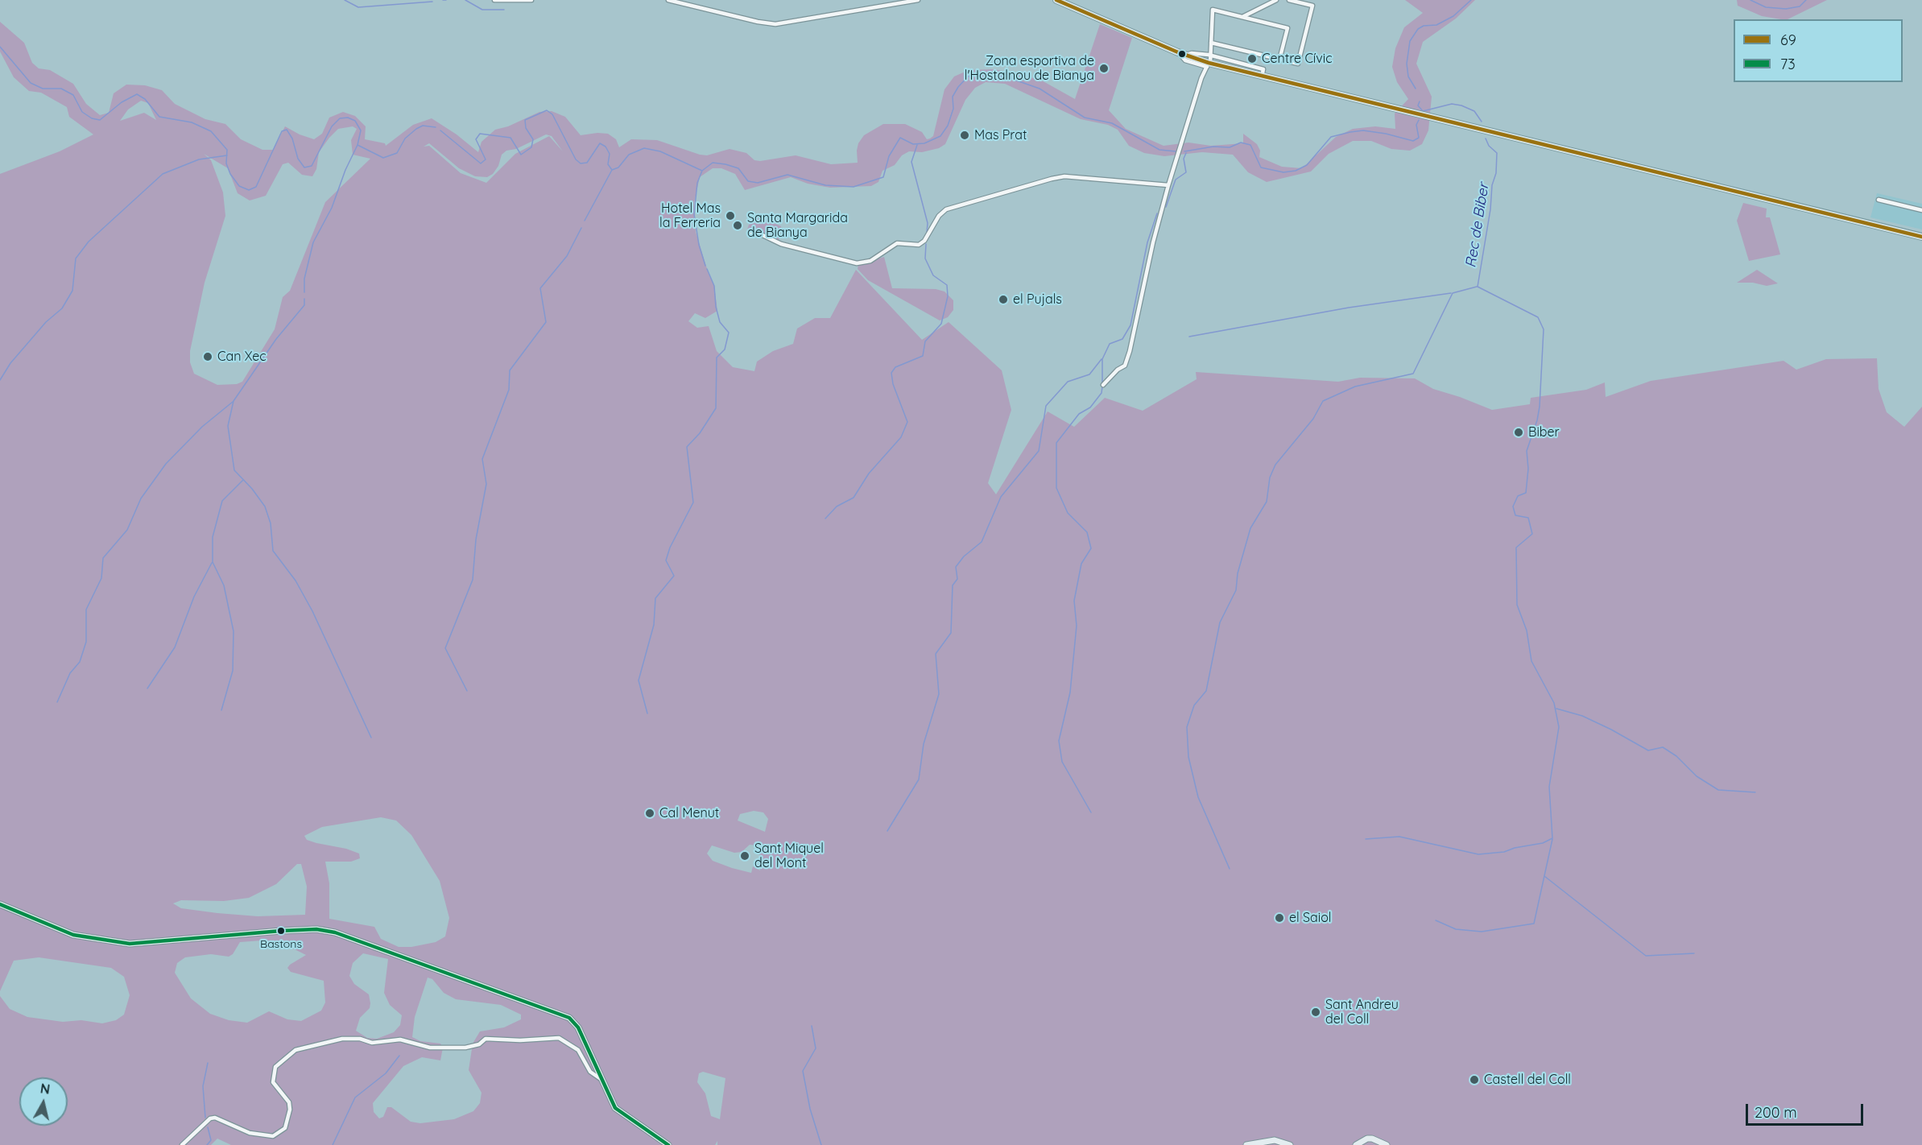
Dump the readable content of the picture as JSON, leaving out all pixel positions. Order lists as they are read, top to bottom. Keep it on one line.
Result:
{"water":["Rec de Biber"],"places":["Centre Cívic","Zona esportiva de l'Hostalnou de Bianya","Mas Prat","Hotel Mas la Ferreria","Santa Margarida de Bianya","el Pujals","Can Xec","Biber","Cal Menut","Sant Miquel del Mont","el Saiol","Bastons","Sant Andreu del Coll","Castell del Coll"],"lines":["transit line 69","transit line 73"],"legend":["69","73"],"scale_bar":"200 m","north":"top"}
